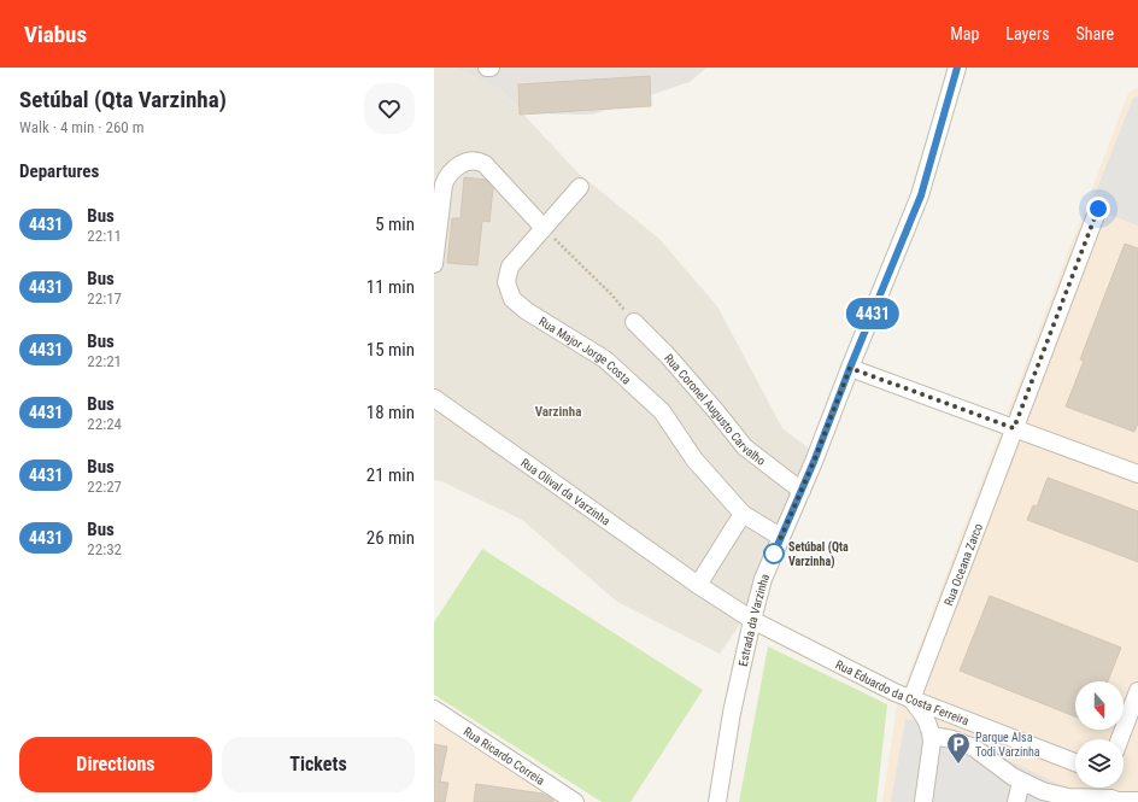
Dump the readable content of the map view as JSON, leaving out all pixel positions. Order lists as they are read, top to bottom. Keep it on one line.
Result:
{"streets":{"street":["Rua Major Jorge Costa","Rua Coronel Augusto Carvalho","Rua Olival da Varzinha","Rua Oceana Zarco","Estrada da Varzinha","Rua Eduardo da Costa Ferreira","Rua Ricardo Correia"]},"crossings":[["Rua Major Jorge Costa","Estrada da Varzinha"],["Rua Coronel Augusto Carvalho","Estrada da Varzinha"],["Rua Olival da Varzinha","Estrada da Varzinha"],["Rua Olival da Varzinha","Rua Eduardo da Costa Ferreira"],["Rua Oceana Zarco","Rua Eduardo da Costa Ferreira"],["Estrada da Varzinha","Rua Eduardo da Costa Ferreira"]],"districts":["Varzinha"],"places":{"other":["Setúbal (Qta Varzinha)"],"parking":["Parque Alsa Todi Varzinha"]},"lines":["bus line 4431"],"north":"bottom","page":{"header":"Viabus","nav":["Map","Layers","Share"],"heading":[["Setúbal (Qta Varzinha)","Walk · 4 min · 260 m"],"Departures"],"on_map":"4431","list":[{"mark":"4431","name":"Bus","note":"22:11","value":"5 min"},{"mark":"4431","name":"Bus","note":"22:17","value":"11 min"},{"mark":"4431","name":"Bus","note":"22:21","value":"15 min"},{"mark":"4431","name":"Bus","note":"22:24","value":"18 min"},{"mark":"4431","name":"Bus","note":"22:27","value":"21 min"},{"mark":"4431","name":"Bus","note":"22:32","value":"26 min"}],"buttons":["Directions","Tickets"]}}
